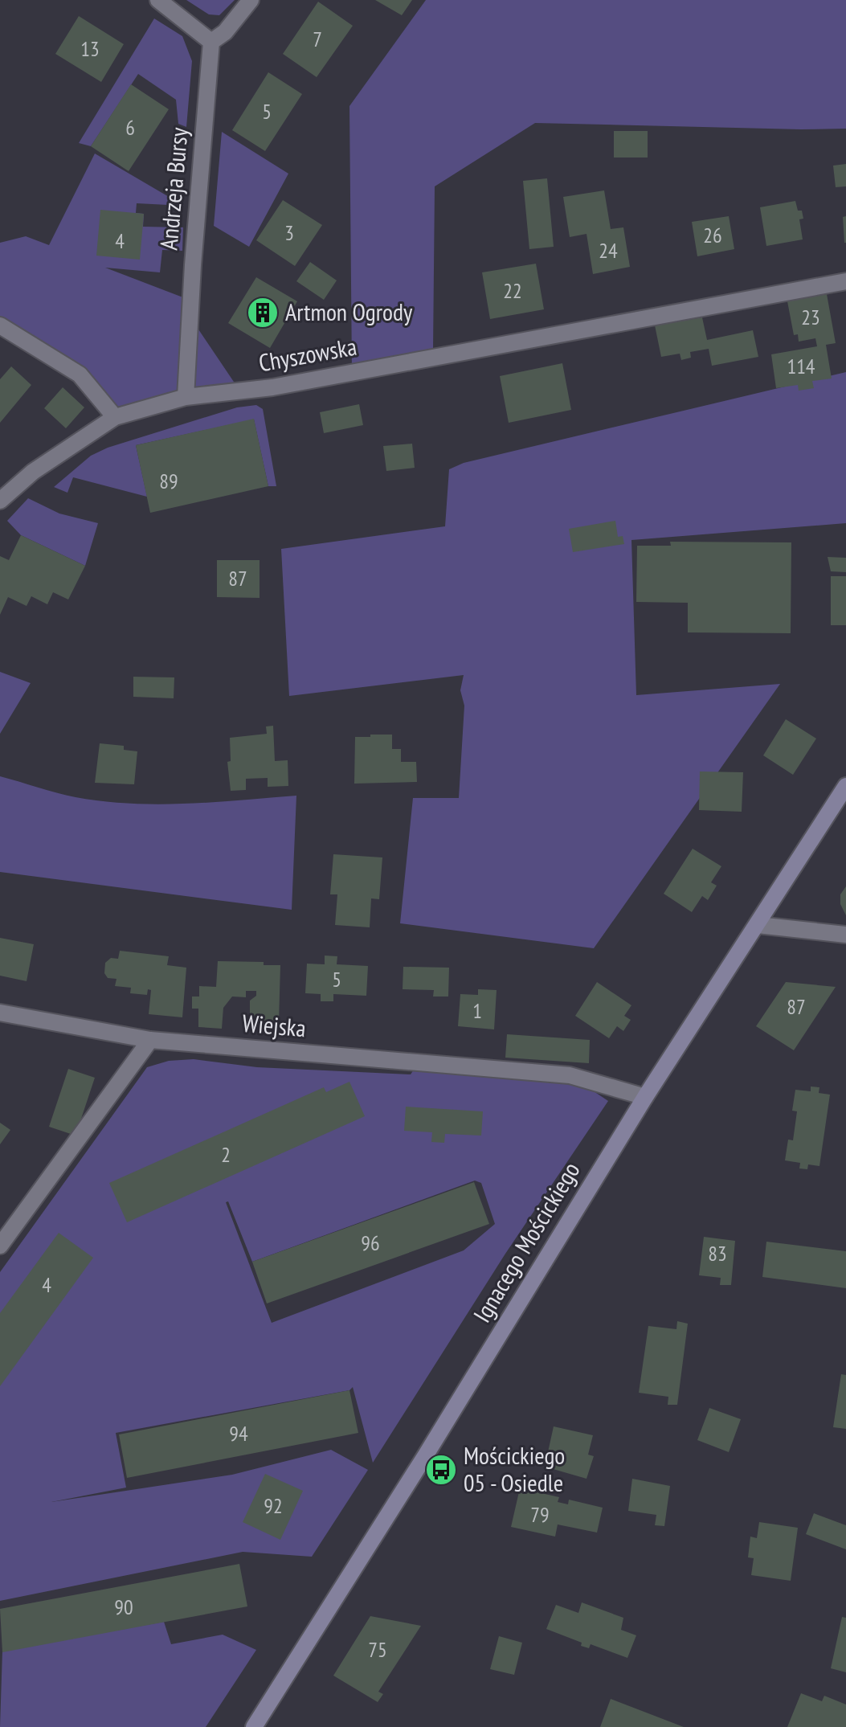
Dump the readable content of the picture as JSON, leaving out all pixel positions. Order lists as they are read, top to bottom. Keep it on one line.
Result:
{"streets":{"street":["Andrzeja Bursy","Chyszowska","Wiejska","Ignacego Mościckiego"]},"crossings":[["Andrzeja Bursy","Chyszowska"],["Wiejska","Ignacego Mościckiego"]],"places":{"building":["Artmon Ogrody"],"bus stop":["Mościckiego 05 - Osiedle"]},"house_numbers":["7","13","5","6","3","26","4","24","22","23","114","89","87","5","87","1","2","96","83","4","94","92","79","90","75"]}
